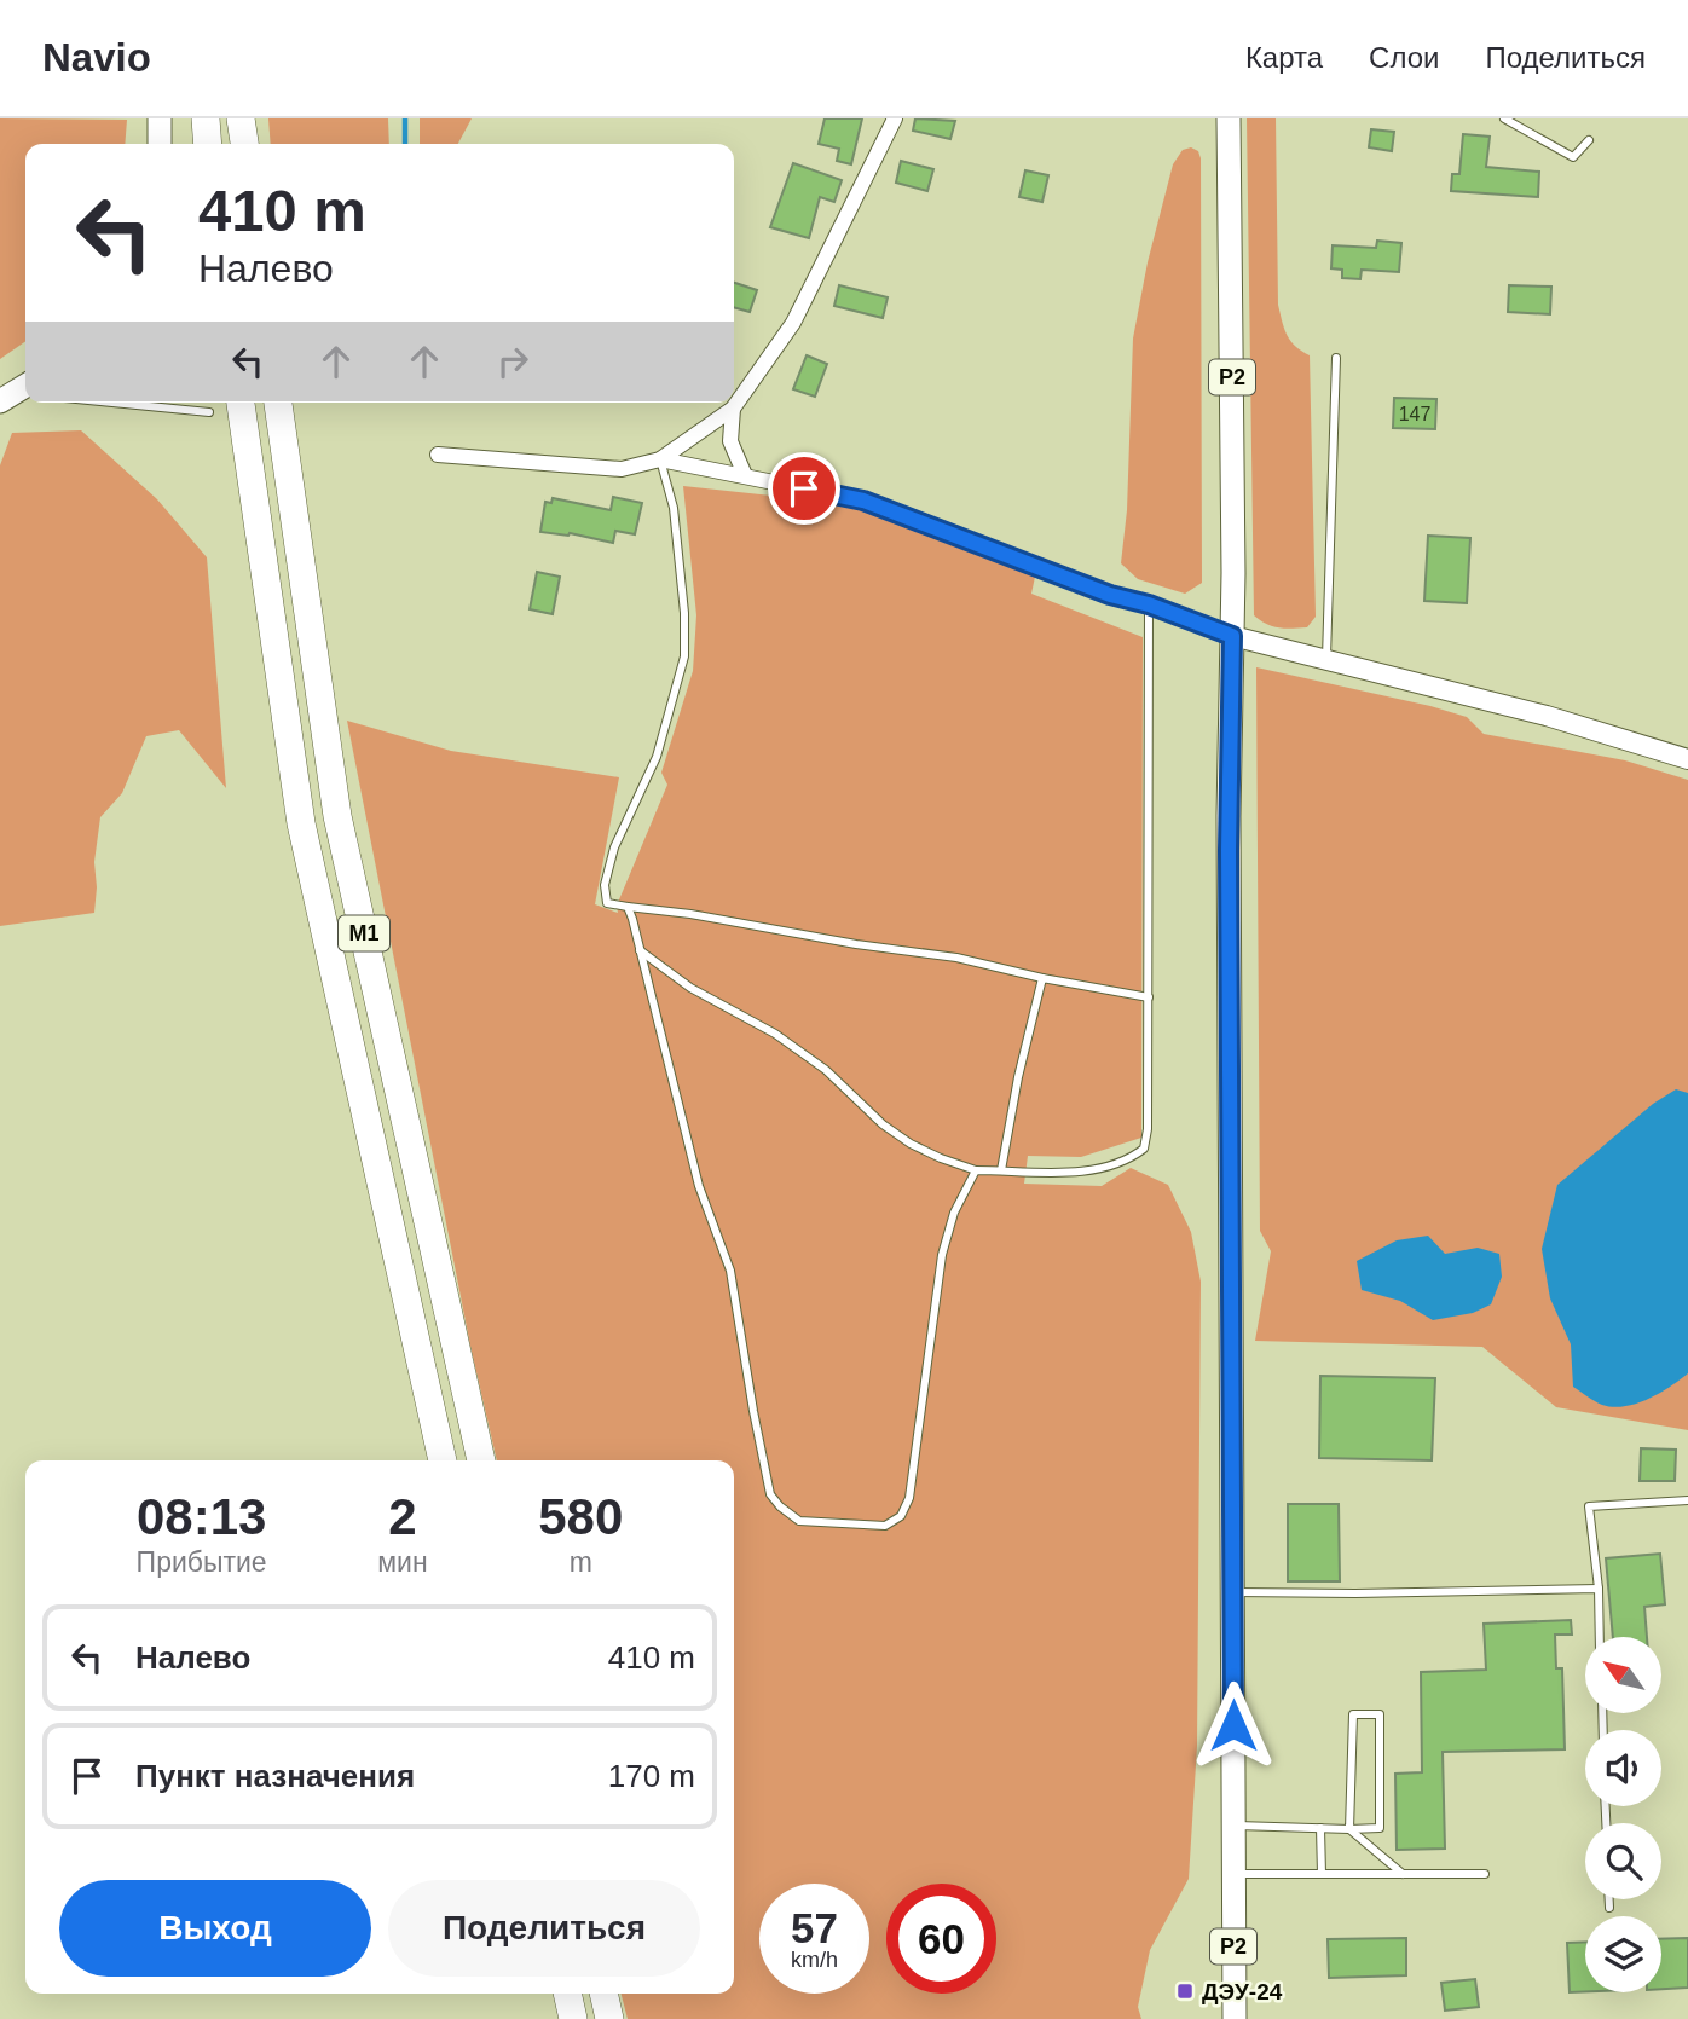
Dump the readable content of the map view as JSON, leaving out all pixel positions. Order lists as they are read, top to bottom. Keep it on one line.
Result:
{"streets":{"highway":["М1"],"main road":["Р2"]},"places":{"transit":["ДЭУ-24"]},"house_numbers":["147"],"north":"top left","page":{"header":"Navio","nav":["Карта","Слои","Поделиться"],"turn":["410 m","Налево"],"eta":["08:13","Прибытие","2","мин","580","m"],"list":[{"name":"Налево","value":"410 m"},{"name":"Пункт назначения","value":"170 m"}],"buttons":["Выход","Поделиться"],"speed":"57 km/h","limit":"60"}}
